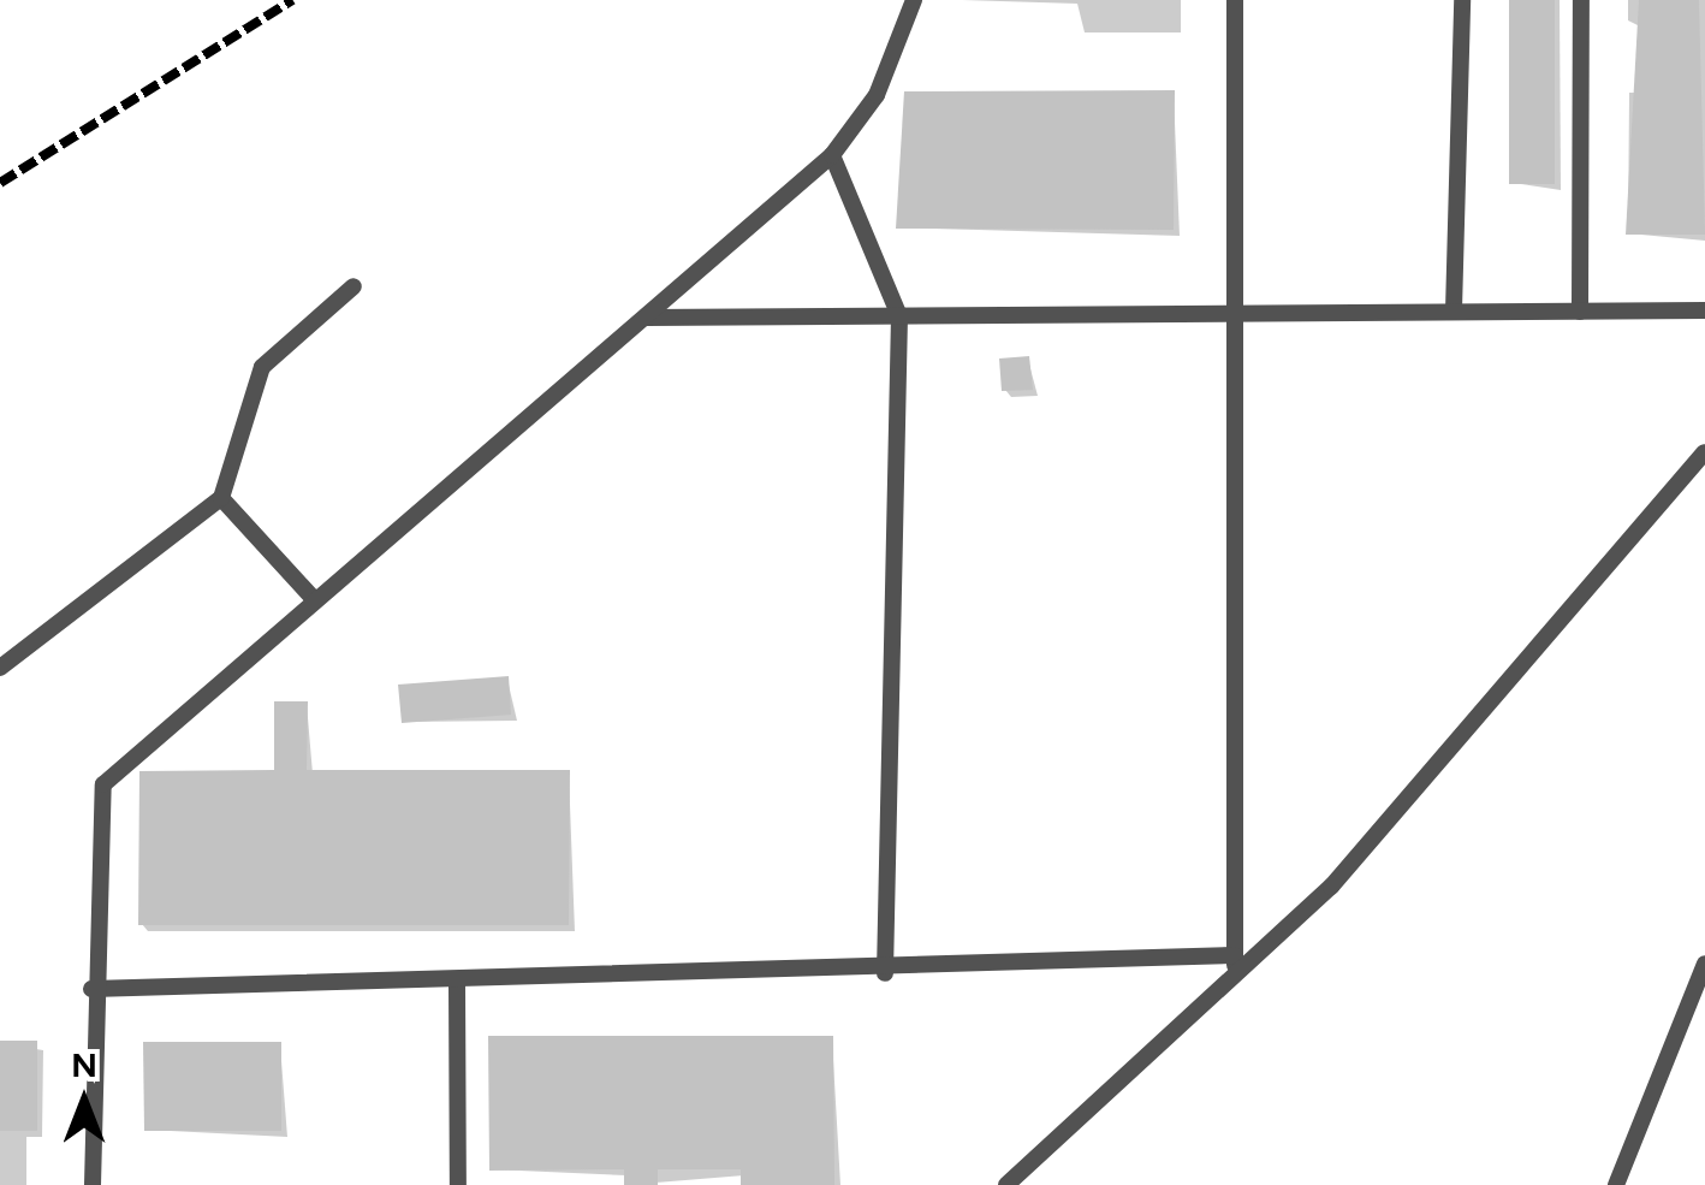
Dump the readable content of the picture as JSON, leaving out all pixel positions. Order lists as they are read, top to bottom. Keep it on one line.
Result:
{"north":"top"}
